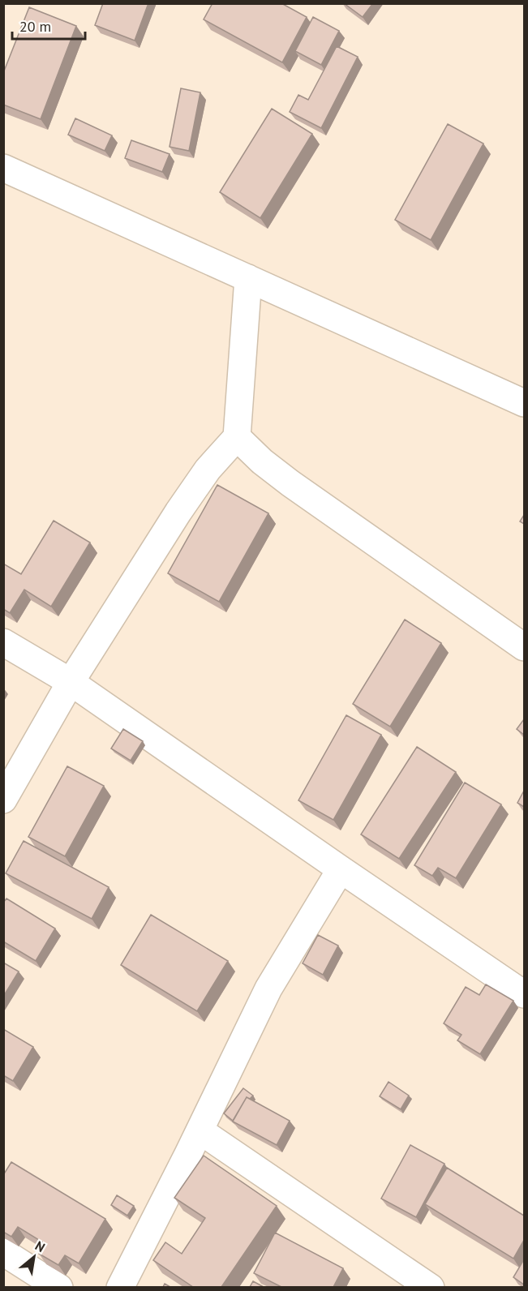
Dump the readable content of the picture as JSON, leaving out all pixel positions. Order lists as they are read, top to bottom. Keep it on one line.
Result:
{"scale_bar":"20 m","north":"top right"}
